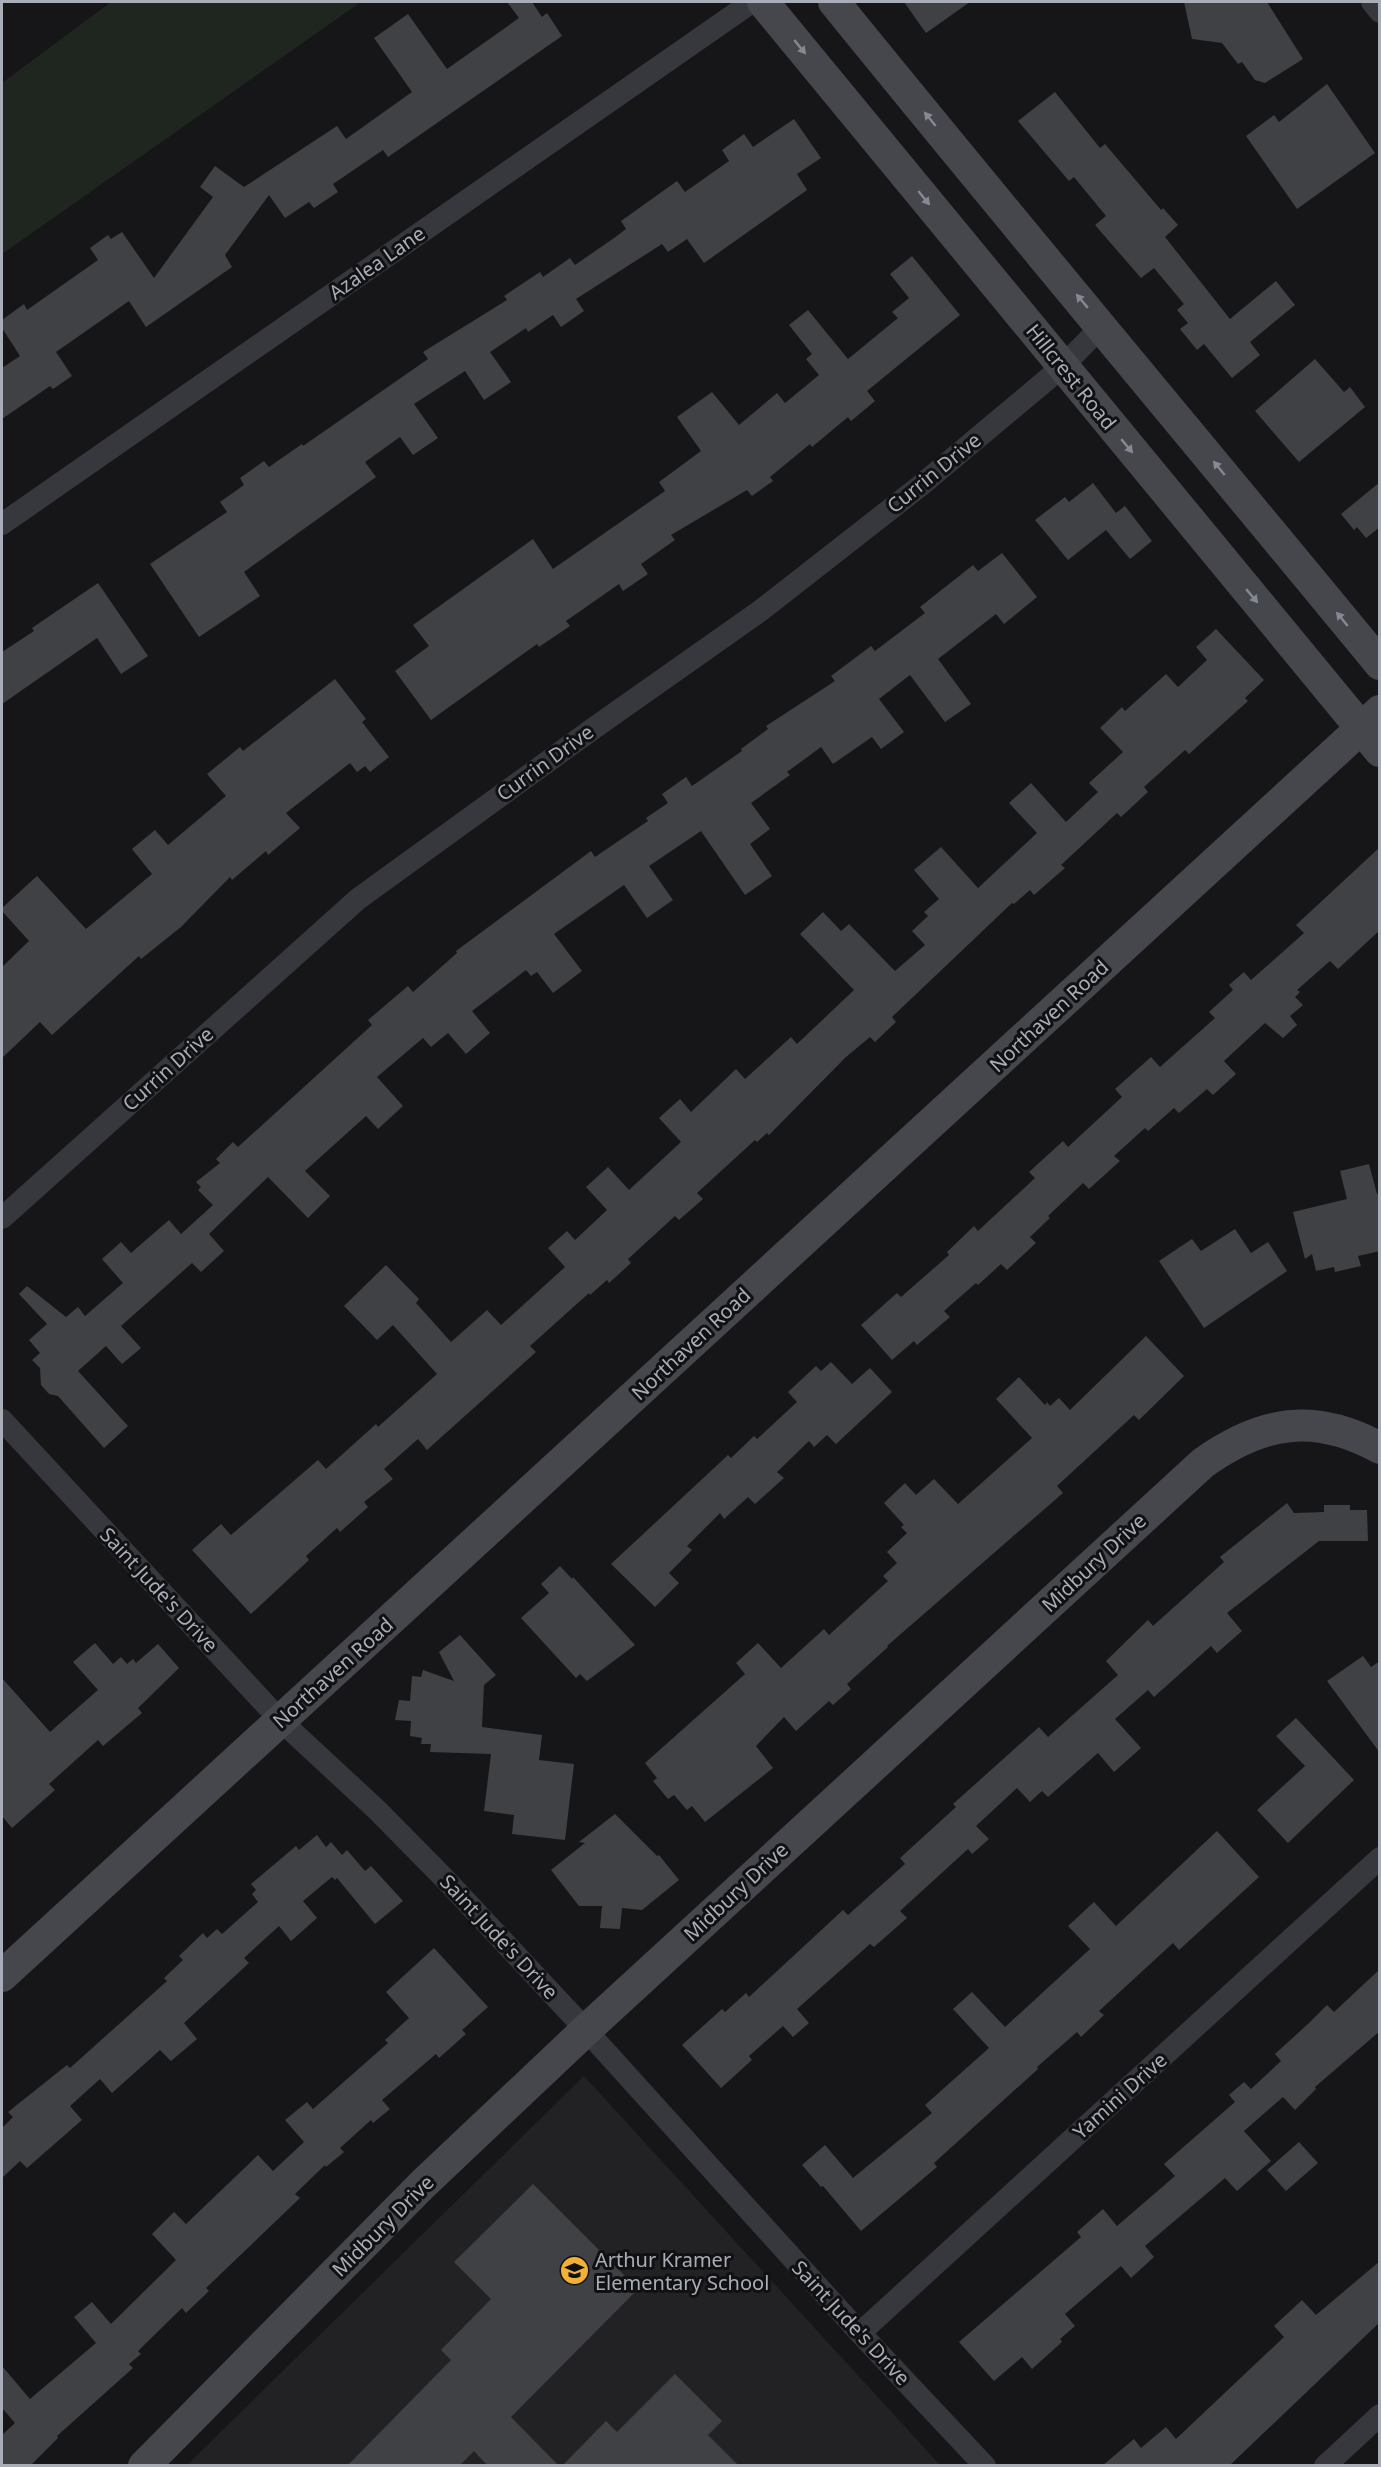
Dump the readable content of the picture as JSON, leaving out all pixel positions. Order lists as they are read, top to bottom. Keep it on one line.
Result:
{"streets":{"street":["Azalea Lane","Hillcrest Road","Currin Drive","Northaven Road","Midbury Drive","Saint Jude's Drive","Yamini Drive"]},"crossings":[["Hillcrest Road","Currin Drive"],["Hillcrest Road","Northaven Road"],["Northaven Road","Saint Jude's Drive"],["Midbury Drive","Saint Jude's Drive"],["Saint Jude's Drive","Yamini Drive"]],"places":{"school or university":["Arthur Kramer Elementary School"]}}
